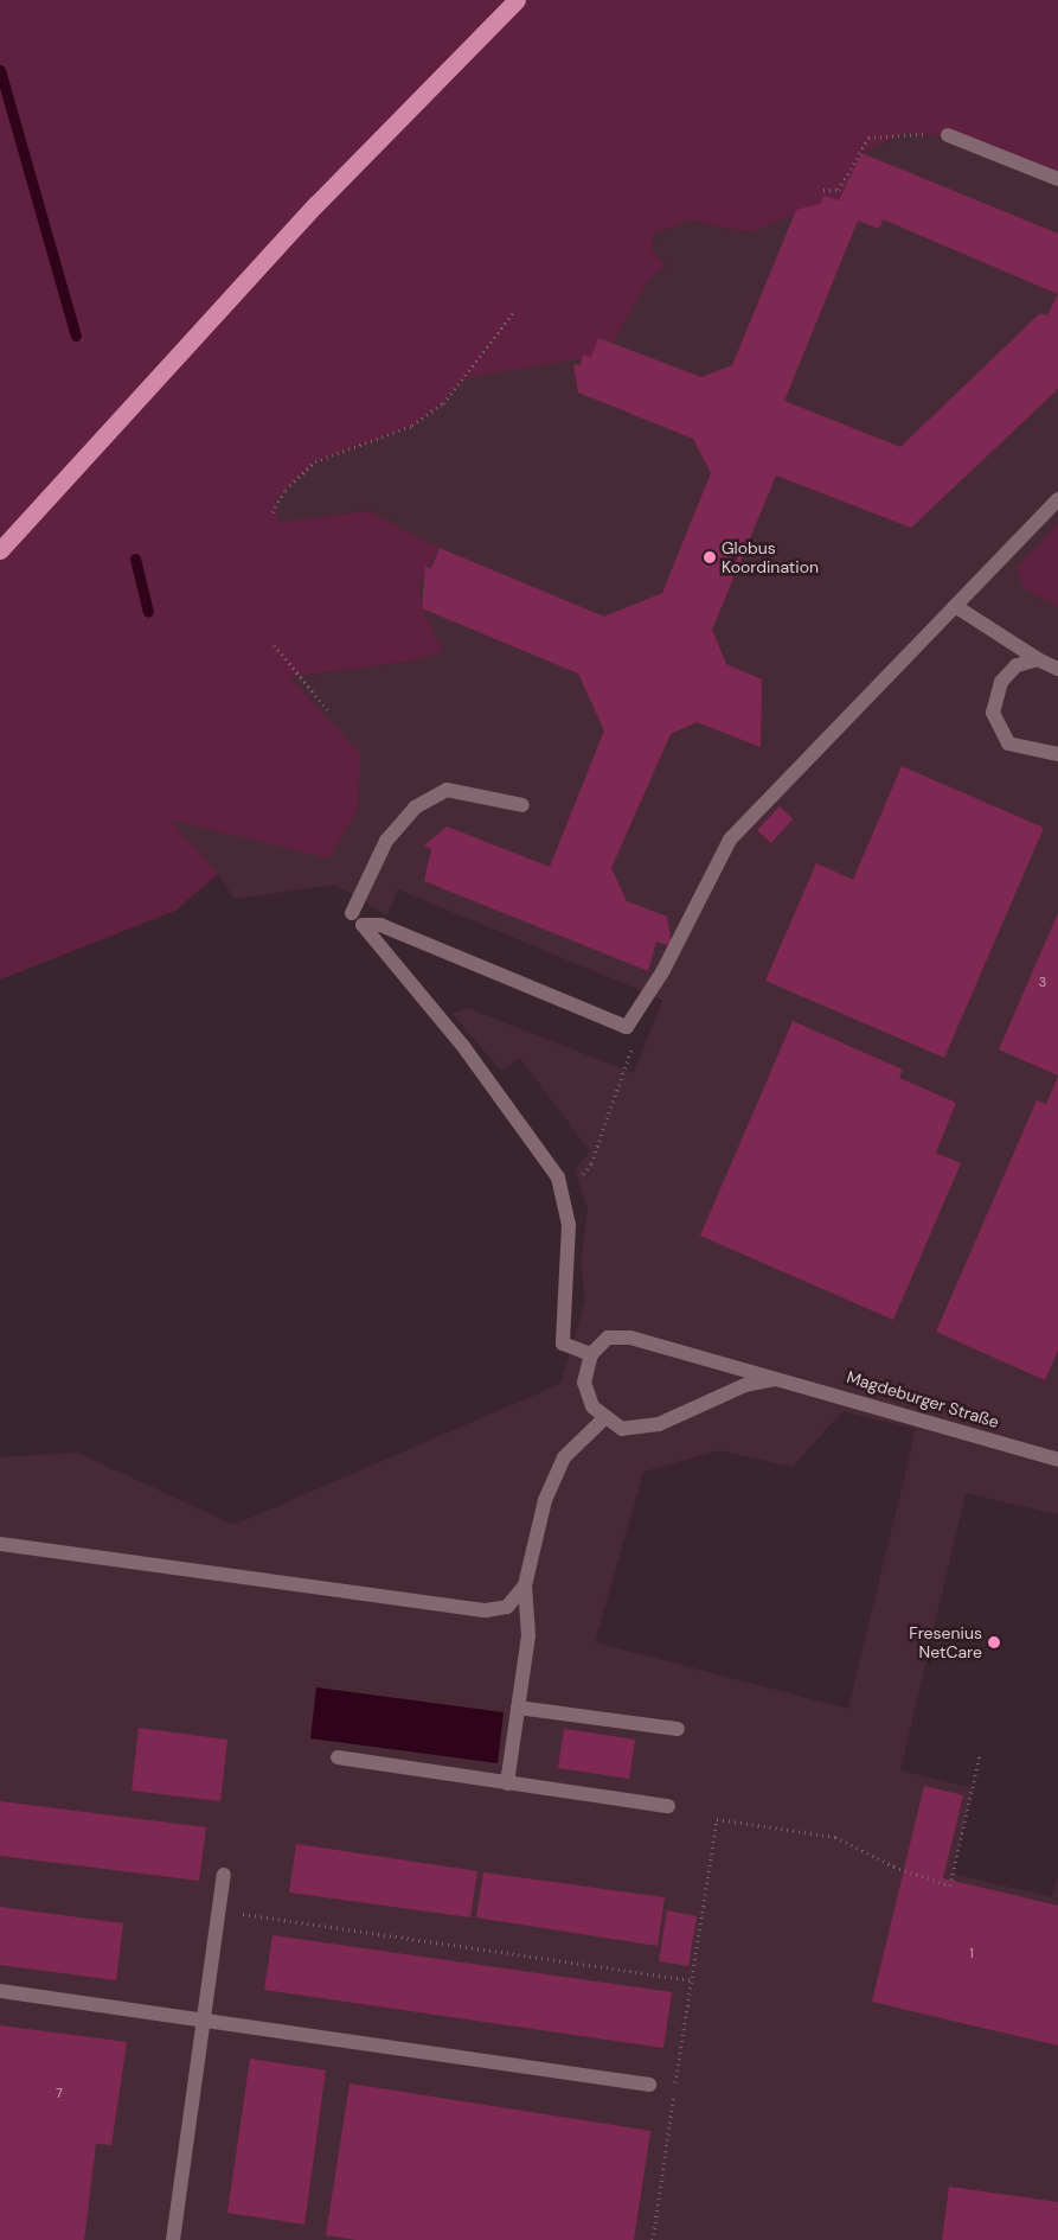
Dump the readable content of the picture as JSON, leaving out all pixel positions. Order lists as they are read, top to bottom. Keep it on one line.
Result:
{"streets":{"street":["Magdeburger Straße"]},"places":["Globus Koordination","Fresenius NetCare"],"house_numbers":["3","1","7"]}
